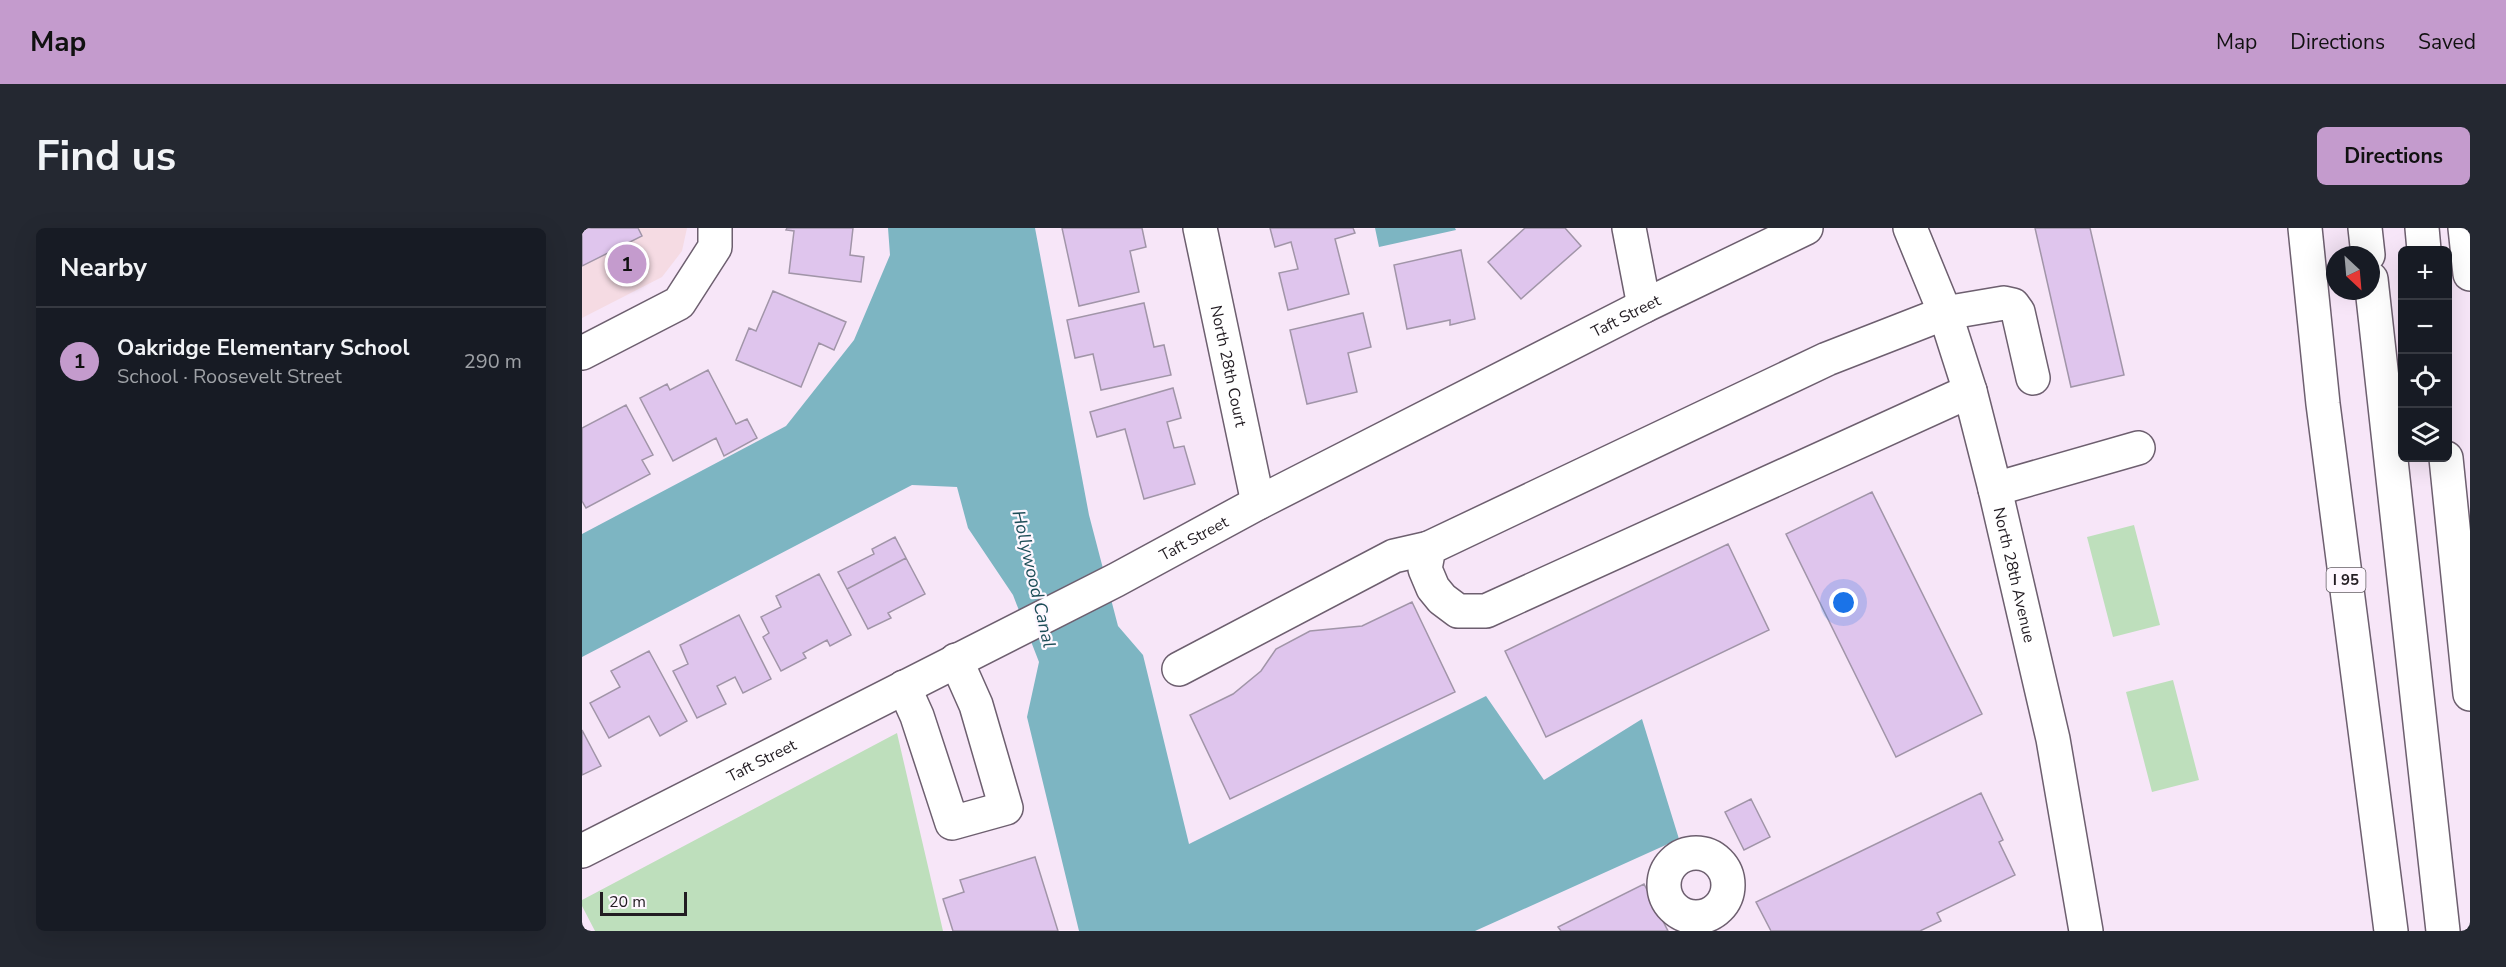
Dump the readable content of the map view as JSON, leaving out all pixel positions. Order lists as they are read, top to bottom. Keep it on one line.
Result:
{"streets":{"main road":["Taft Street","North 28th Court","North 28th Avenue","I 95"]},"crossings":[["Taft Street","North 28th Court"]],"water":["Hollywood Canal"],"scale_bar":"20 m","north":"bottom right","page":{"header":"Map","nav":["Map","Directions","Saved"],"buttons":"Directions","title":"Find us","heading":"Nearby","pins":"1","map_buttons":["+","−"],"list":[{"mark":"1","name":"Oakridge Elementary School","note":"School · Roosevelt Street","value":"290 m"}],"scale":"20 m"}}
